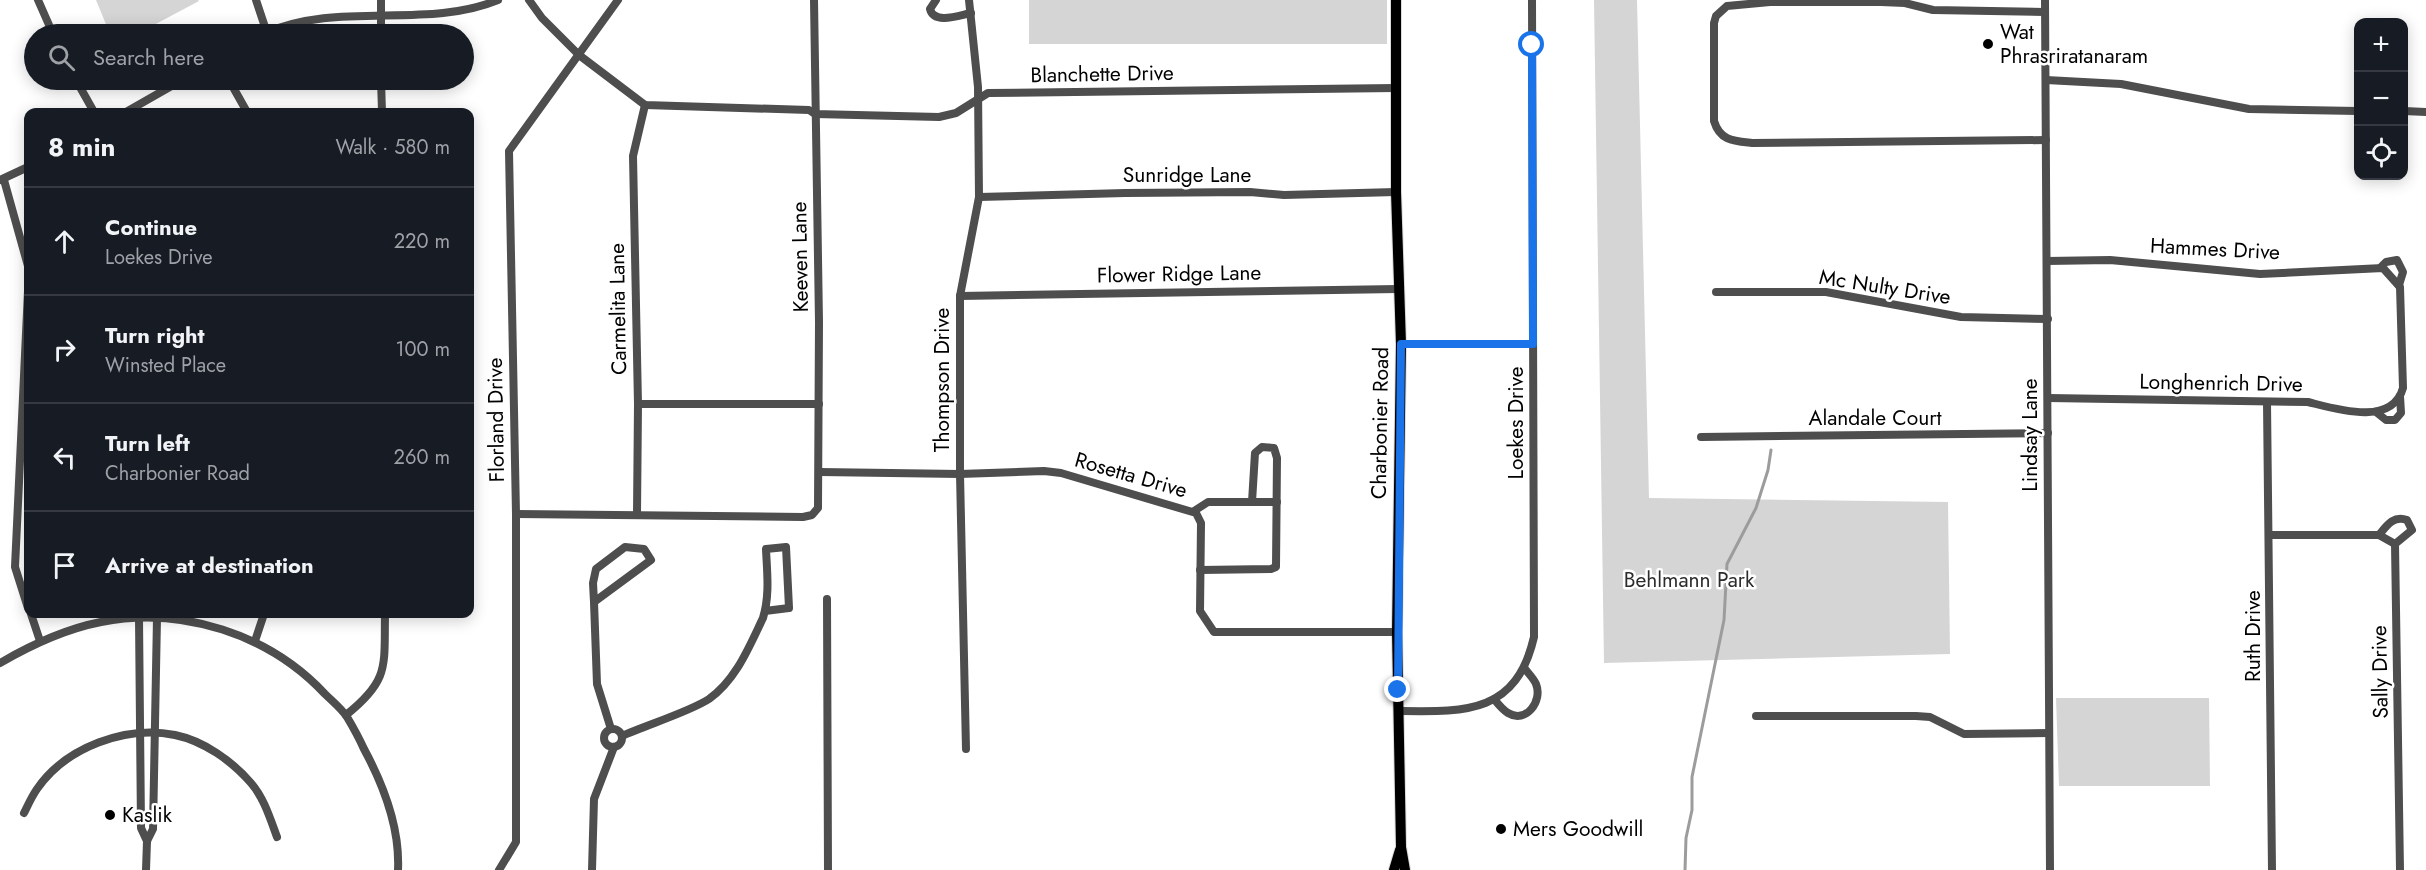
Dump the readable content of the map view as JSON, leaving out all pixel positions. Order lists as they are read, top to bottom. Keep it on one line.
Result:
{"streets":{"main road":["Charbonier Road"],"street":["Blanchette Drive","Sunridge Lane","Hammes Drive","Keeven Lane","Flower Ridge Lane","Mc Nulty Drive","Carmelita Lane","Thompson Drive","Longhenrich Drive","Alandale Court","Florland Drive","Loekes Drive","Lindsay Lane","Rosetta Drive","Ruth Drive","Sally Drive"]},"crossings":[["Blanchette Drive","Keeven Lane"],["Blanchette Drive","Carmelita Lane"],["Blanchette Drive","Thompson Drive"],["Blanchette Drive","Charbonier Road"],["Sunridge Lane","Thompson Drive"],["Sunridge Lane","Charbonier Road"],["Hammes Drive","Longhenrich Drive"],["Hammes Drive","Lindsay Lane"],["Keeven Lane","Carmelita Lane"],["Keeven Lane","Rosetta Drive"],["Flower Ridge Lane","Thompson Drive"],["Flower Ridge Lane","Charbonier Road"],["Mc Nulty Drive","Lindsay Lane"],["Thompson Drive","Rosetta Drive"],["Longhenrich Drive","Lindsay Lane"],["Longhenrich Drive","Ruth Drive"],["Alandale Court","Lindsay Lane"],["Charbonier Road","Rosetta Drive"]],"parks":["Behlmann Park"],"places":["Wat Phrasriratanaram","Kaslik","Mers Goodwill"],"page":{"map_buttons":["+","−"],"search":"Search here","heading":["8 min","Walk · 580 m"],"list":[["Continue","Loekes Drive","220 m"],["Turn right","Winsted Place","100 m"],["Turn left","Charbonier Road","260 m"],"Arrive at destination"]}}
